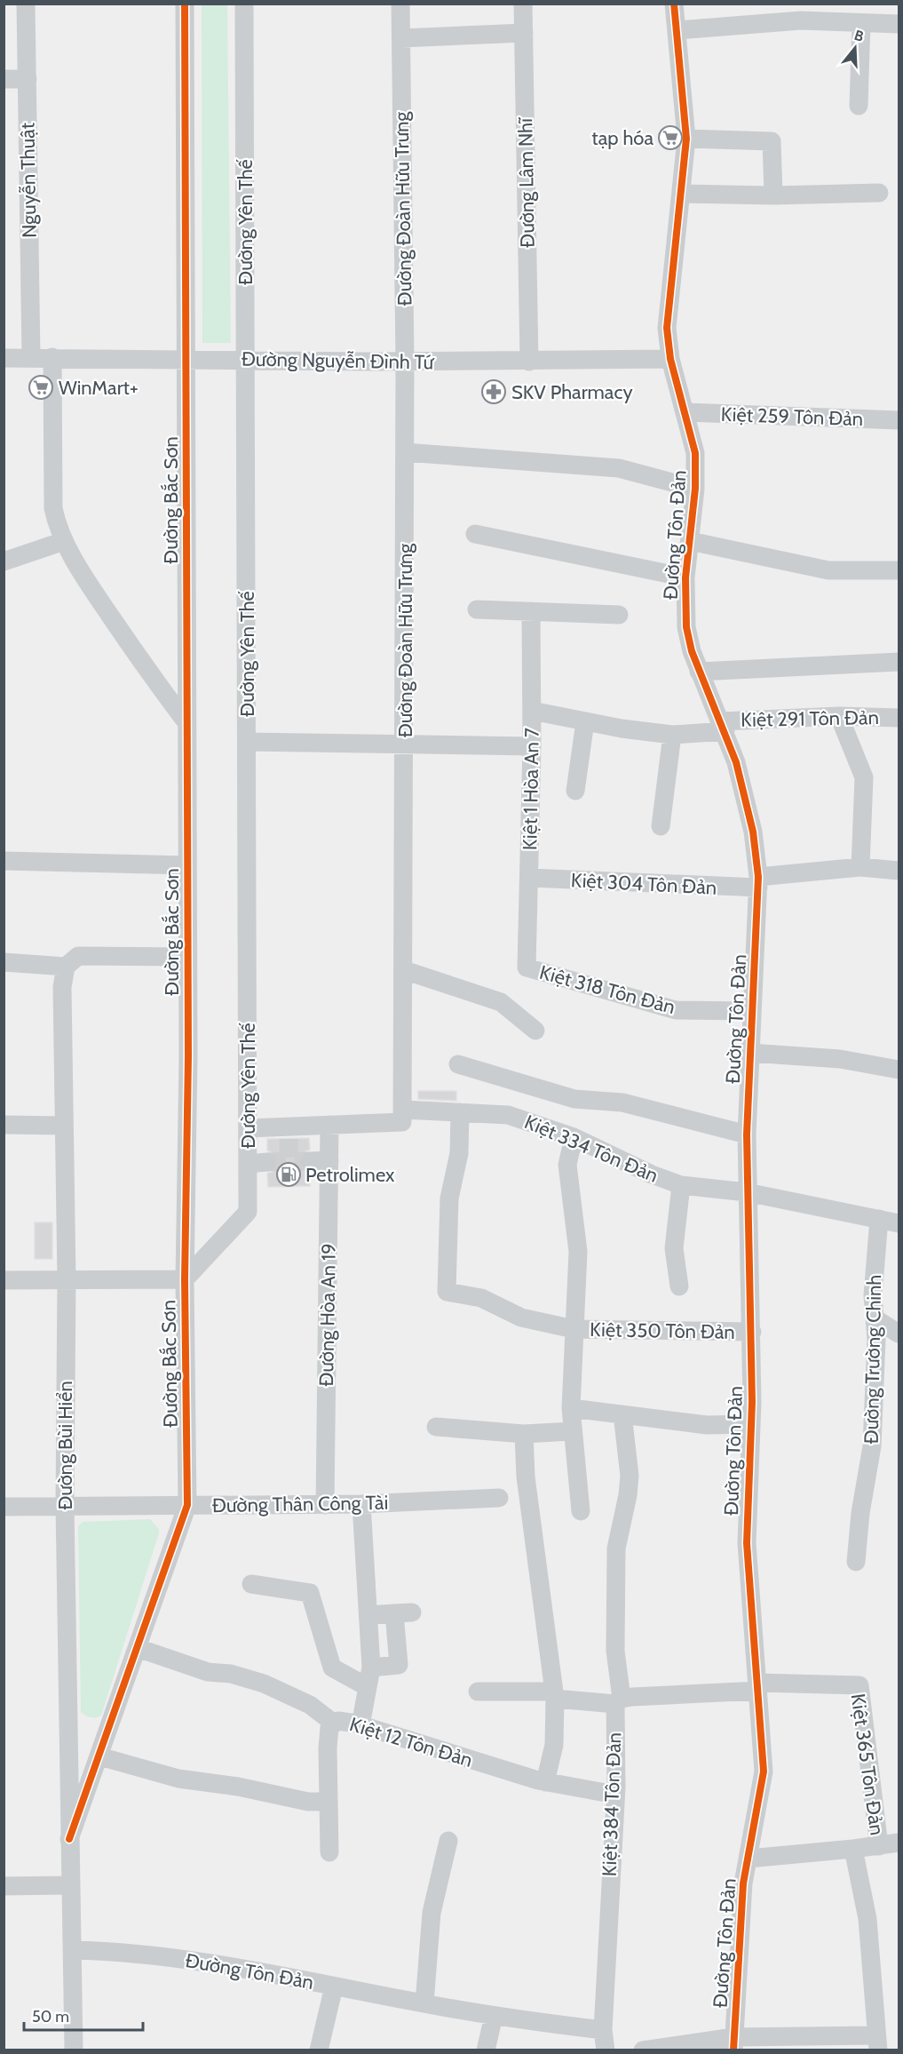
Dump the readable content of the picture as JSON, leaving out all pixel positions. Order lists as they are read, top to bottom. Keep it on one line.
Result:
{"streets":{"street":["Nguyễn Thuật","Đường Lâm Nhĩ","Đường Đoàn Hữu Trưng","Đường Yên Thế","Đường Nguyễn Đình Tứ","Kiệt 259 Tôn Đản","Đường Bắc Sơn","Đường Tôn Đản","Kiệt 291 Tôn Đản","Kiệt 1 Hòa An 7","Kiệt 304 Tôn Đản","Kiệt 318 Tôn Đản","Kiệt 334 Tôn Đản","Đường Hòa An 19","Kiệt 350 Tôn Đản","Đường Trường Chinh","Đường Bùi Hiển","Đường Thân Công Tài","Kiệt 12 Tôn Đản","Kiệt 365 Tôn Đản","Kiệt 384 Tôn Đản"]},"crossings":[["Nguyễn Thuật","Đường Nguyễn Đình Tứ"],["Đường Lâm Nhĩ","Đường Nguyễn Đình Tứ"],["Đường Đoàn Hữu Trưng","Đường Nguyễn Đình Tứ"],["Đường Đoàn Hữu Trưng","Đường Tôn Đản"],["Đường Đoàn Hữu Trưng","Kiệt 334 Tôn Đản"],["Đường Yên Thế","Đường Nguyễn Đình Tứ"],["Đường Yên Thế","Đường Bắc Sơn"],["Đường Nguyễn Đình Tứ","Đường Bắc Sơn"],["Đường Nguyễn Đình Tứ","Đường Tôn Đản"],["Kiệt 259 Tôn Đản","Đường Tôn Đản"],["Đường Bắc Sơn","Đường Bùi Hiển"],["Đường Bắc Sơn","Đường Thân Công Tài"],["Đường Tôn Đản","Kiệt 291 Tôn Đản"],["Đường Tôn Đản","Kiệt 304 Tôn Đản"],["Đường Tôn Đản","Kiệt 318 Tôn Đản"],["Đường Tôn Đản","Kiệt 334 Tôn Đản"],["Đường Tôn Đản","Kiệt 350 Tôn Đản"],["Đường Tôn Đản","Đường Bùi Hiển"],["Đường Tôn Đản","Kiệt 365 Tôn Đản"],["Đường Tôn Đản","Kiệt 384 Tôn Đản"],["Kiệt 291 Tôn Đản","Kiệt 1 Hòa An 7"],["Kiệt 1 Hòa An 7","Kiệt 304 Tôn Đản"],["Kiệt 1 Hòa An 7","Kiệt 318 Tôn Đản"],["Kiệt 334 Tôn Đản","Đường Trường Chinh"],["Đường Hòa An 19","Đường Thân Công Tài"],["Đường Bùi Hiển","Đường Thân Công Tài"],["Kiệt 12 Tôn Đản","Kiệt 384 Tôn Đản"]],"places":{"supermarket":["tạp hóa","WinMart+"],"pharmacy":["SKV Pharmacy"],"fuel station":["Petrolimex"]},"scale_bar":"50 m","north":"top"}
